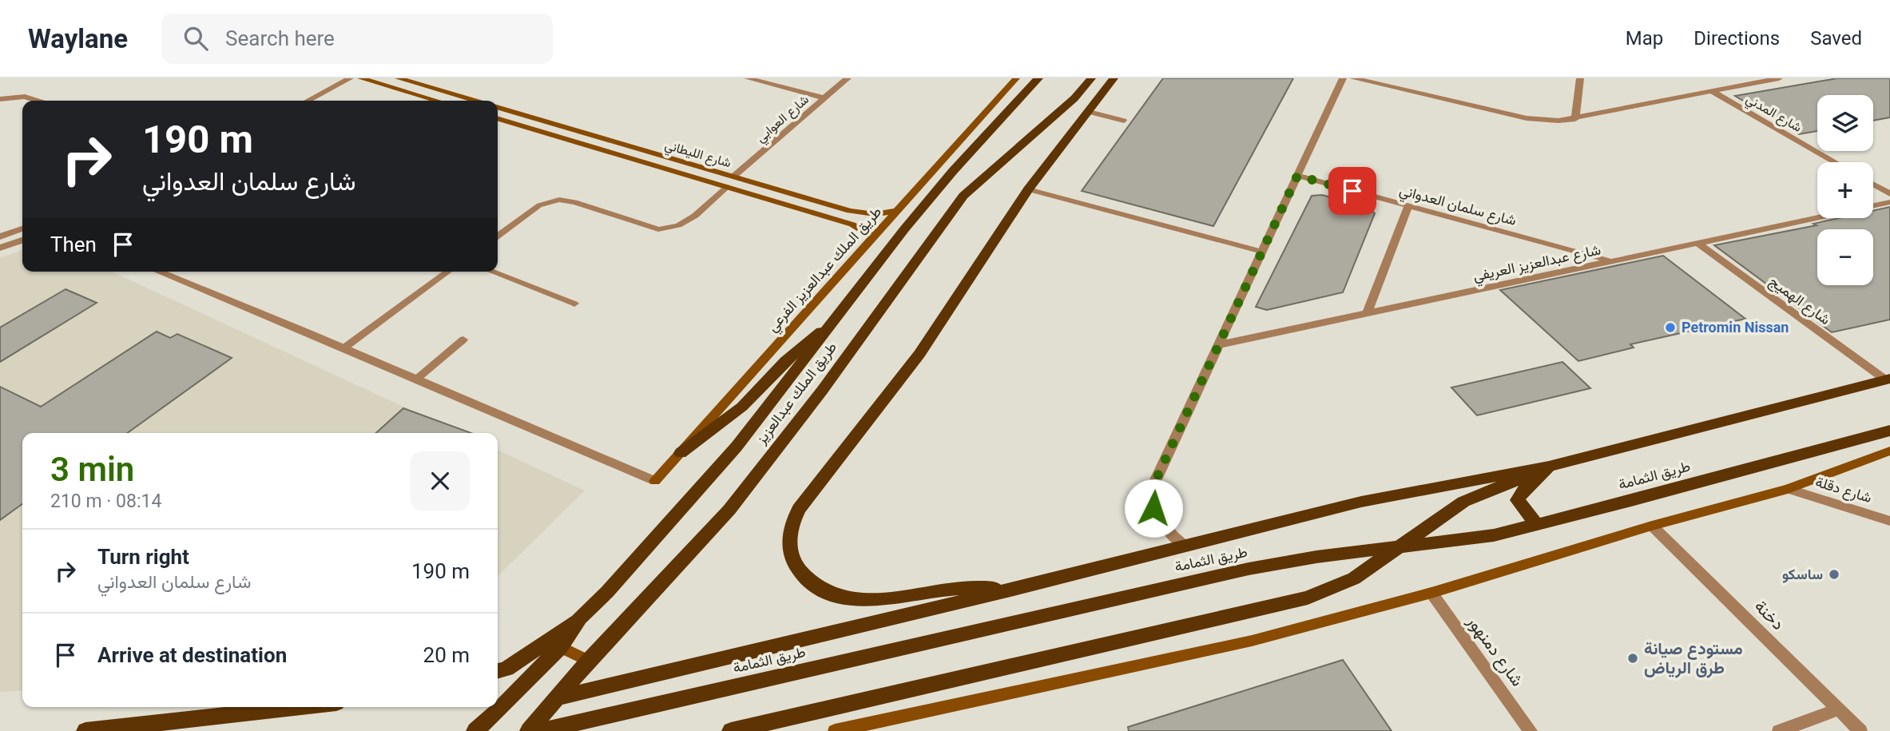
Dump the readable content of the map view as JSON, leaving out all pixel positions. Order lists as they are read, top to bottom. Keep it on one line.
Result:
{"streets":{"main road":["طريق الملك عبدالعزيز","طريق الثمامة"],"street":["شارع المدني","شارع العوابي","شارع الليطاني","شارع سلمان العدواني","شارع عبدالعزيز العريفي","طريق الملك عبدالعزيز الفرعي","شارع الهميج","شارع دقلة","دخنة","شارع دمنهور"]},"crossings":[["شارع العوابي","شارع الليطاني"],["شارع الليطاني","طريق الملك عبدالعزيز الفرعي"],["شارع سلمان العدواني","شارع عبدالعزيز العريفي"],["شارع عبدالعزيز العريفي","شارع الهميج"],["شارع الهميج","طريق الثمامة"],["طريق الملك عبدالعزيز","طريق الثمامة"]],"places":["Petromin Nissan","ساسكو","مستودع صيانة طرق الرياض"],"page":{"header":"Waylane","search":"Search here","nav":["Map","Directions","Saved"],"map_buttons":["+","−"],"turn":["190 m","شارع سلمان العدواني"],"then":"Then","heading":["3 min","210 m · 08:14"],"list":[{"name":"Turn right","note":"شارع سلمان العدواني","value":"190 m"},{"name":"Arrive at destination","value":"20 m"}]}}
